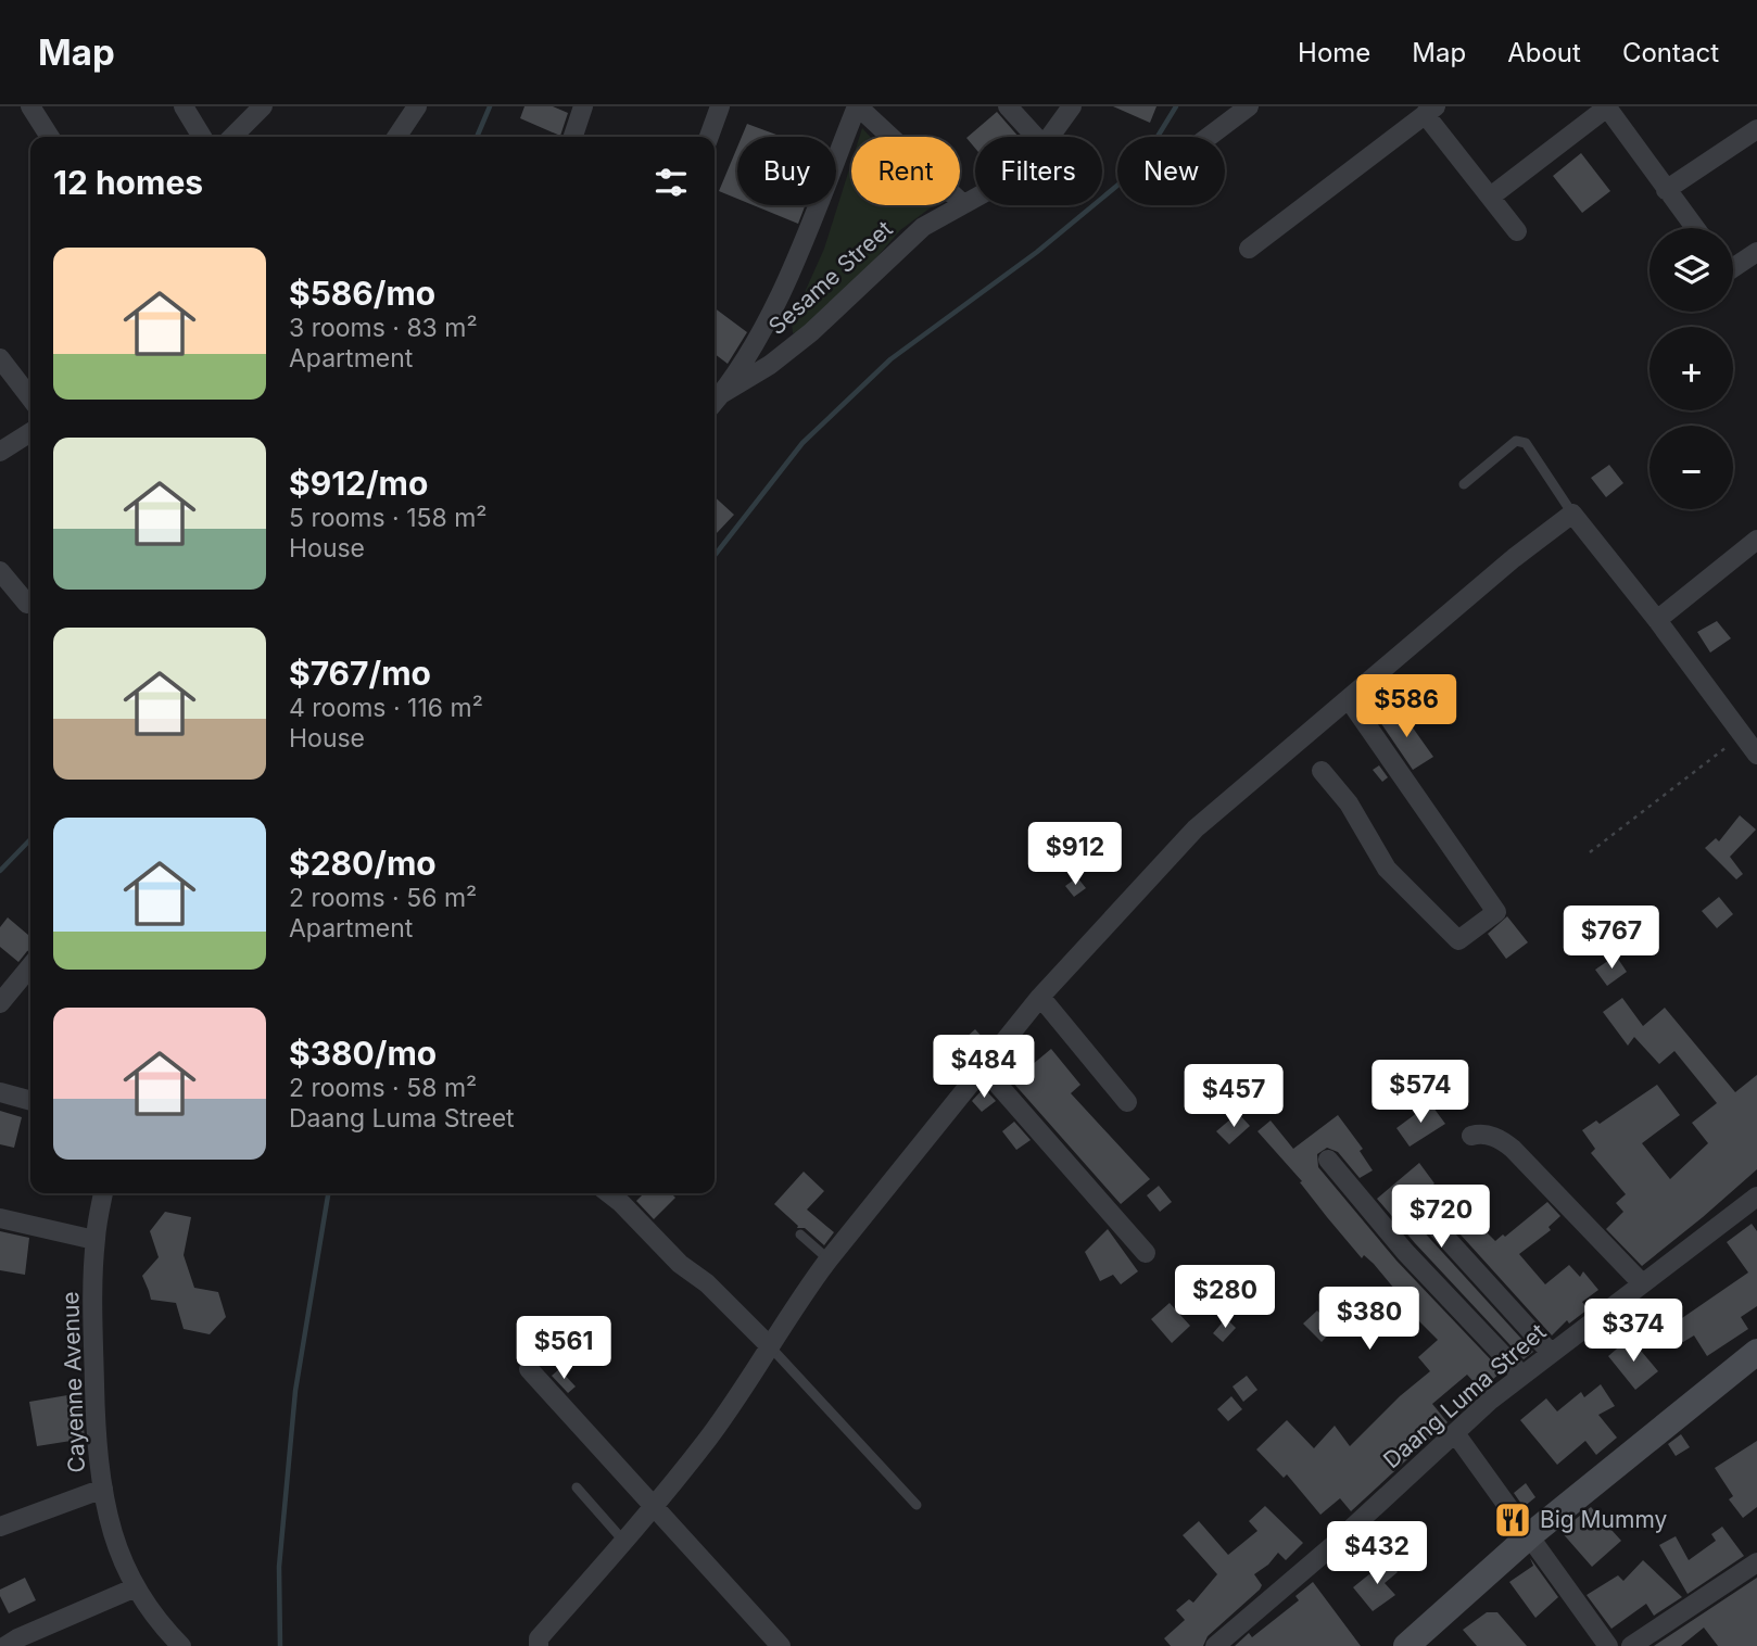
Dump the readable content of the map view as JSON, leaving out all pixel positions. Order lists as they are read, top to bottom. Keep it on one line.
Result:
{"streets":{"street":["Sesame Street","Cayenne Avenue","Daang Luma Street"]},"places":{"restaurant":["Big Mummy"]},"page":{"header":"Map","nav":["Home","Map","About","Contact"],"chip":["Buy","Rent","Filters","New"],"heading":"12 homes","map_buttons":["+","−"],"list":[{"name":"$586/mo","note":"3 rooms · 83 m² · Apartment"},{"name":"$912/mo","note":"5 rooms · 158 m² · House"},{"name":"$767/mo","note":"4 rooms · 116 m² · House"},{"name":"$280/mo","note":"2 rooms · 56 m² · Apartment"},{"name":"$380/mo","note":"2 rooms · 58 m² · Daang Luma Street"}],"price":["$586","$912","$767","$484","$574","$457","$720","$280","$380","$374","$561","$432"]}}
